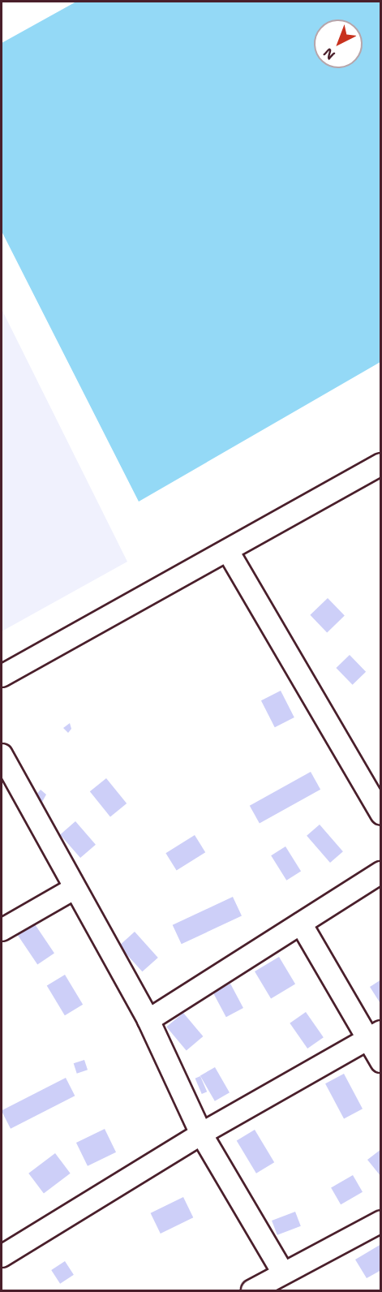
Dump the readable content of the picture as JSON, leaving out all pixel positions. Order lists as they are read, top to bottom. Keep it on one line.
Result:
{"north":"bottom left"}
